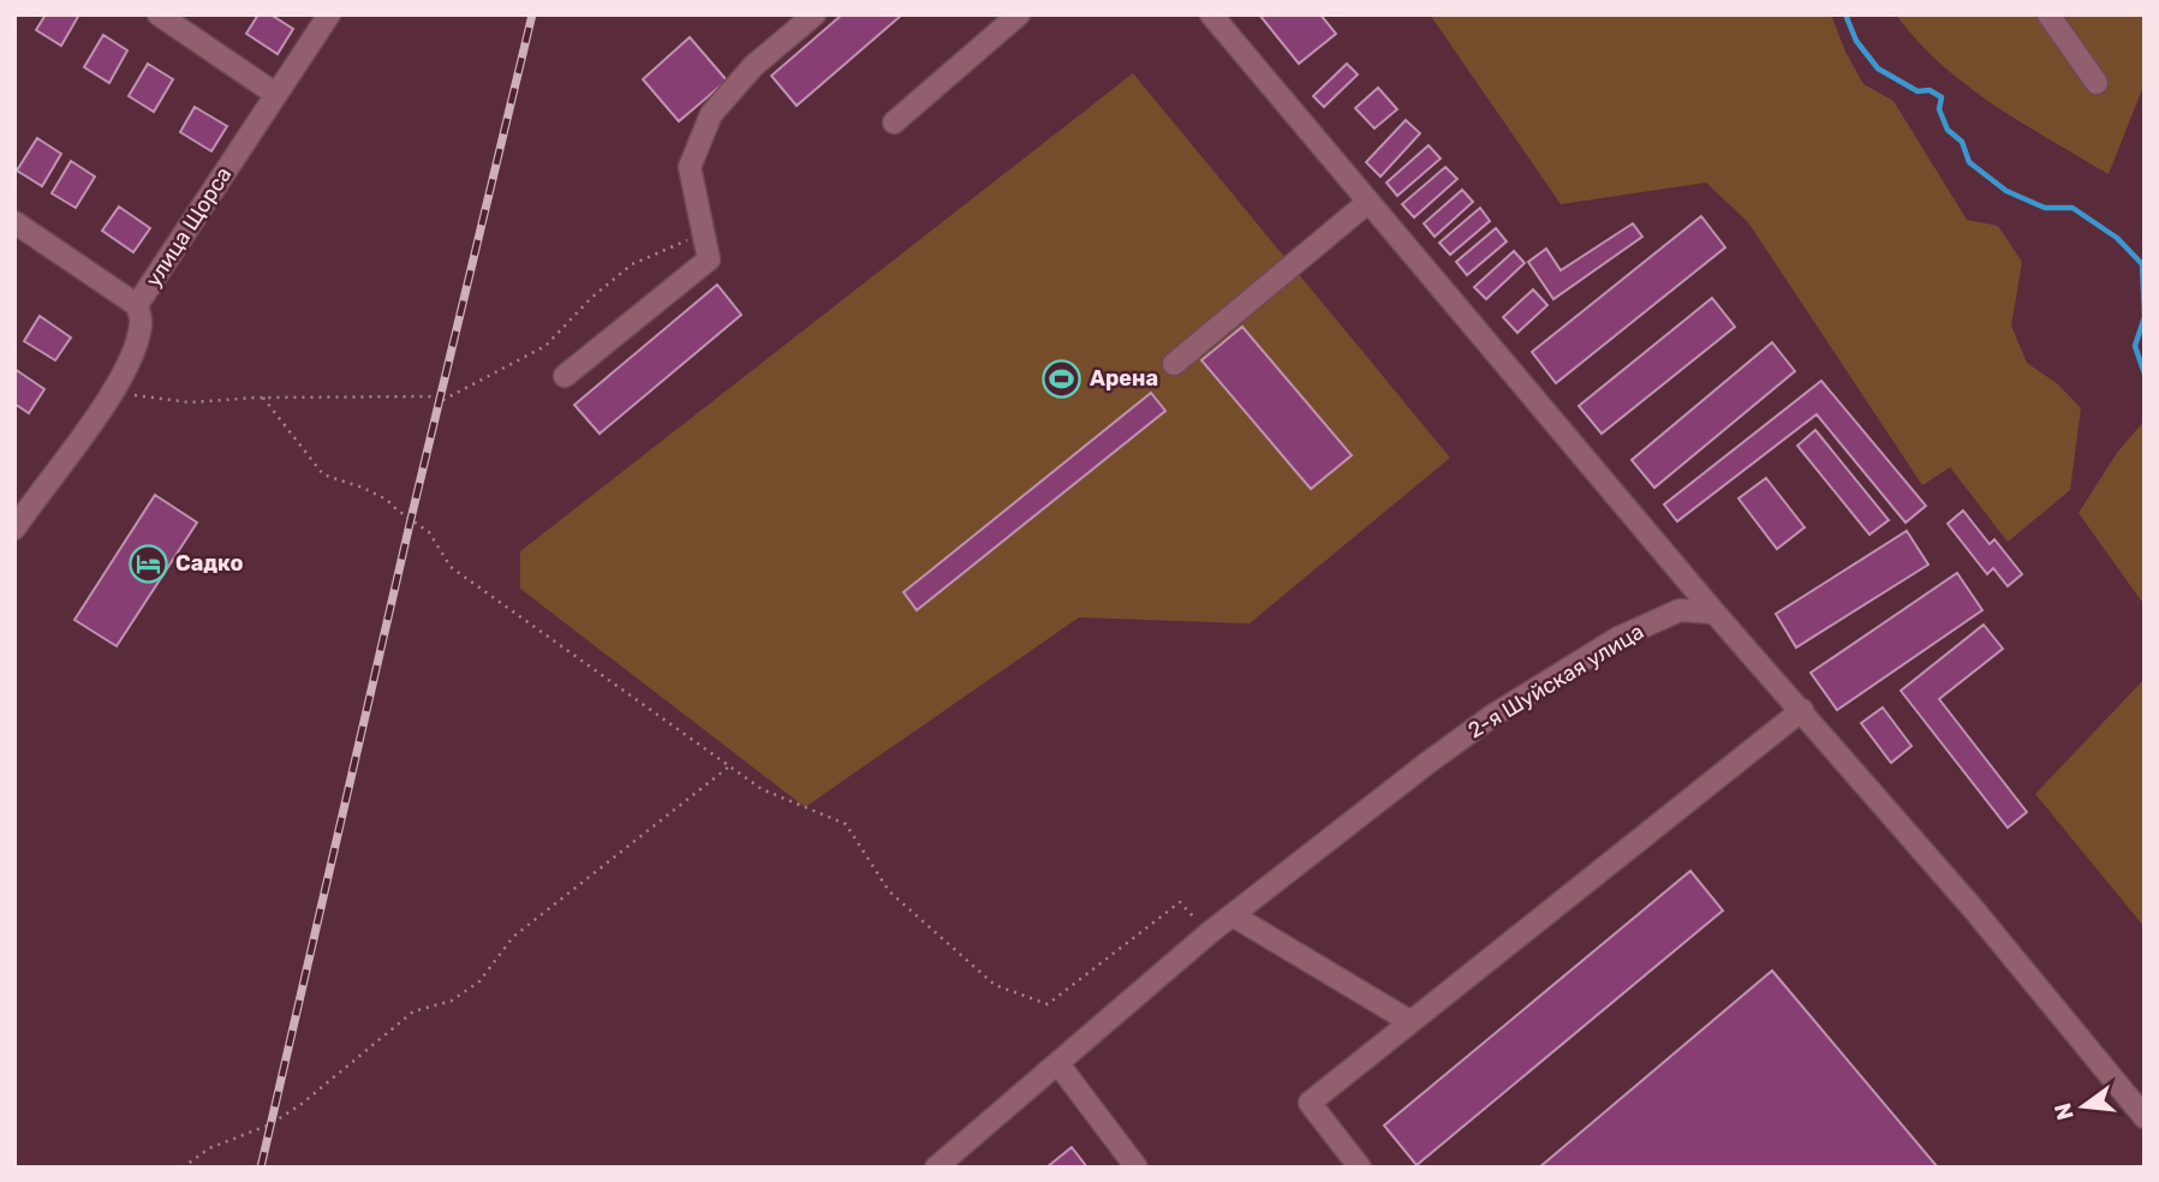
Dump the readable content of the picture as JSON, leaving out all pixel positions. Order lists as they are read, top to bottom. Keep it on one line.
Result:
{"streets":{"street":["улица Щорса","2-я Шуйская улица"]},"places":{"sports":["Арена"],"hotel":["Садко"]},"north":"left"}
